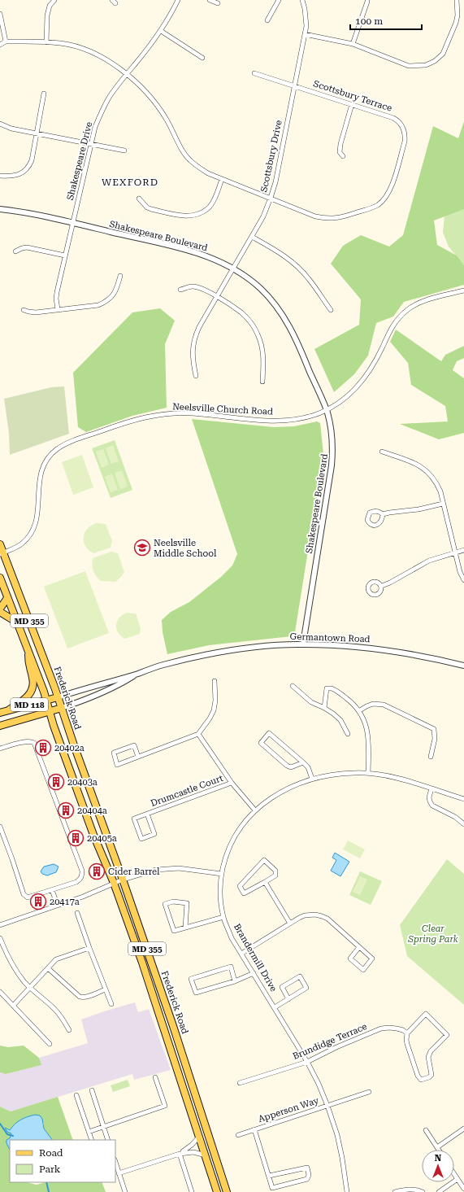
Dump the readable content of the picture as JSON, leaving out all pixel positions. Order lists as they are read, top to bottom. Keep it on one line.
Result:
{"streets":{"main road":["MD 355","Germantown Road","Frederick Road","MD 118"],"street":["Scottsbury Terrace","Scottsbury Drive","Shakespeare Drive","Shakespeare Boulevard","Neelsville Church Road","Drumcastle Court","Brandermill Drive","Brundidge Terrace","Apperson Way"]},"crossings":[["Scottsbury Terrace","Scottsbury Drive"],["Scottsbury Terrace","Shakespeare Drive"],["Scottsbury Drive","Shakespeare Boulevard"],["Shakespeare Drive","Shakespeare Boulevard"],["Shakespeare Boulevard","Neelsville Church Road"],["Shakespeare Boulevard","Germantown Road"],["Neelsville Church Road","Frederick Road"],["Germantown Road","Frederick Road"],["Brandermill Drive","Brundidge Terrace"],["Brandermill Drive","Apperson Way"]],"districts":["WEXFORD"],"parks":["Clear Spring Park"],"places":{"school or university":["Neelsville Middle School"],"building":["20402a","20403a","20404a","20405a","Cider Barrel","20417a"]},"legend":["Road","Park"],"scale_bar":"100 m","north":"top"}
